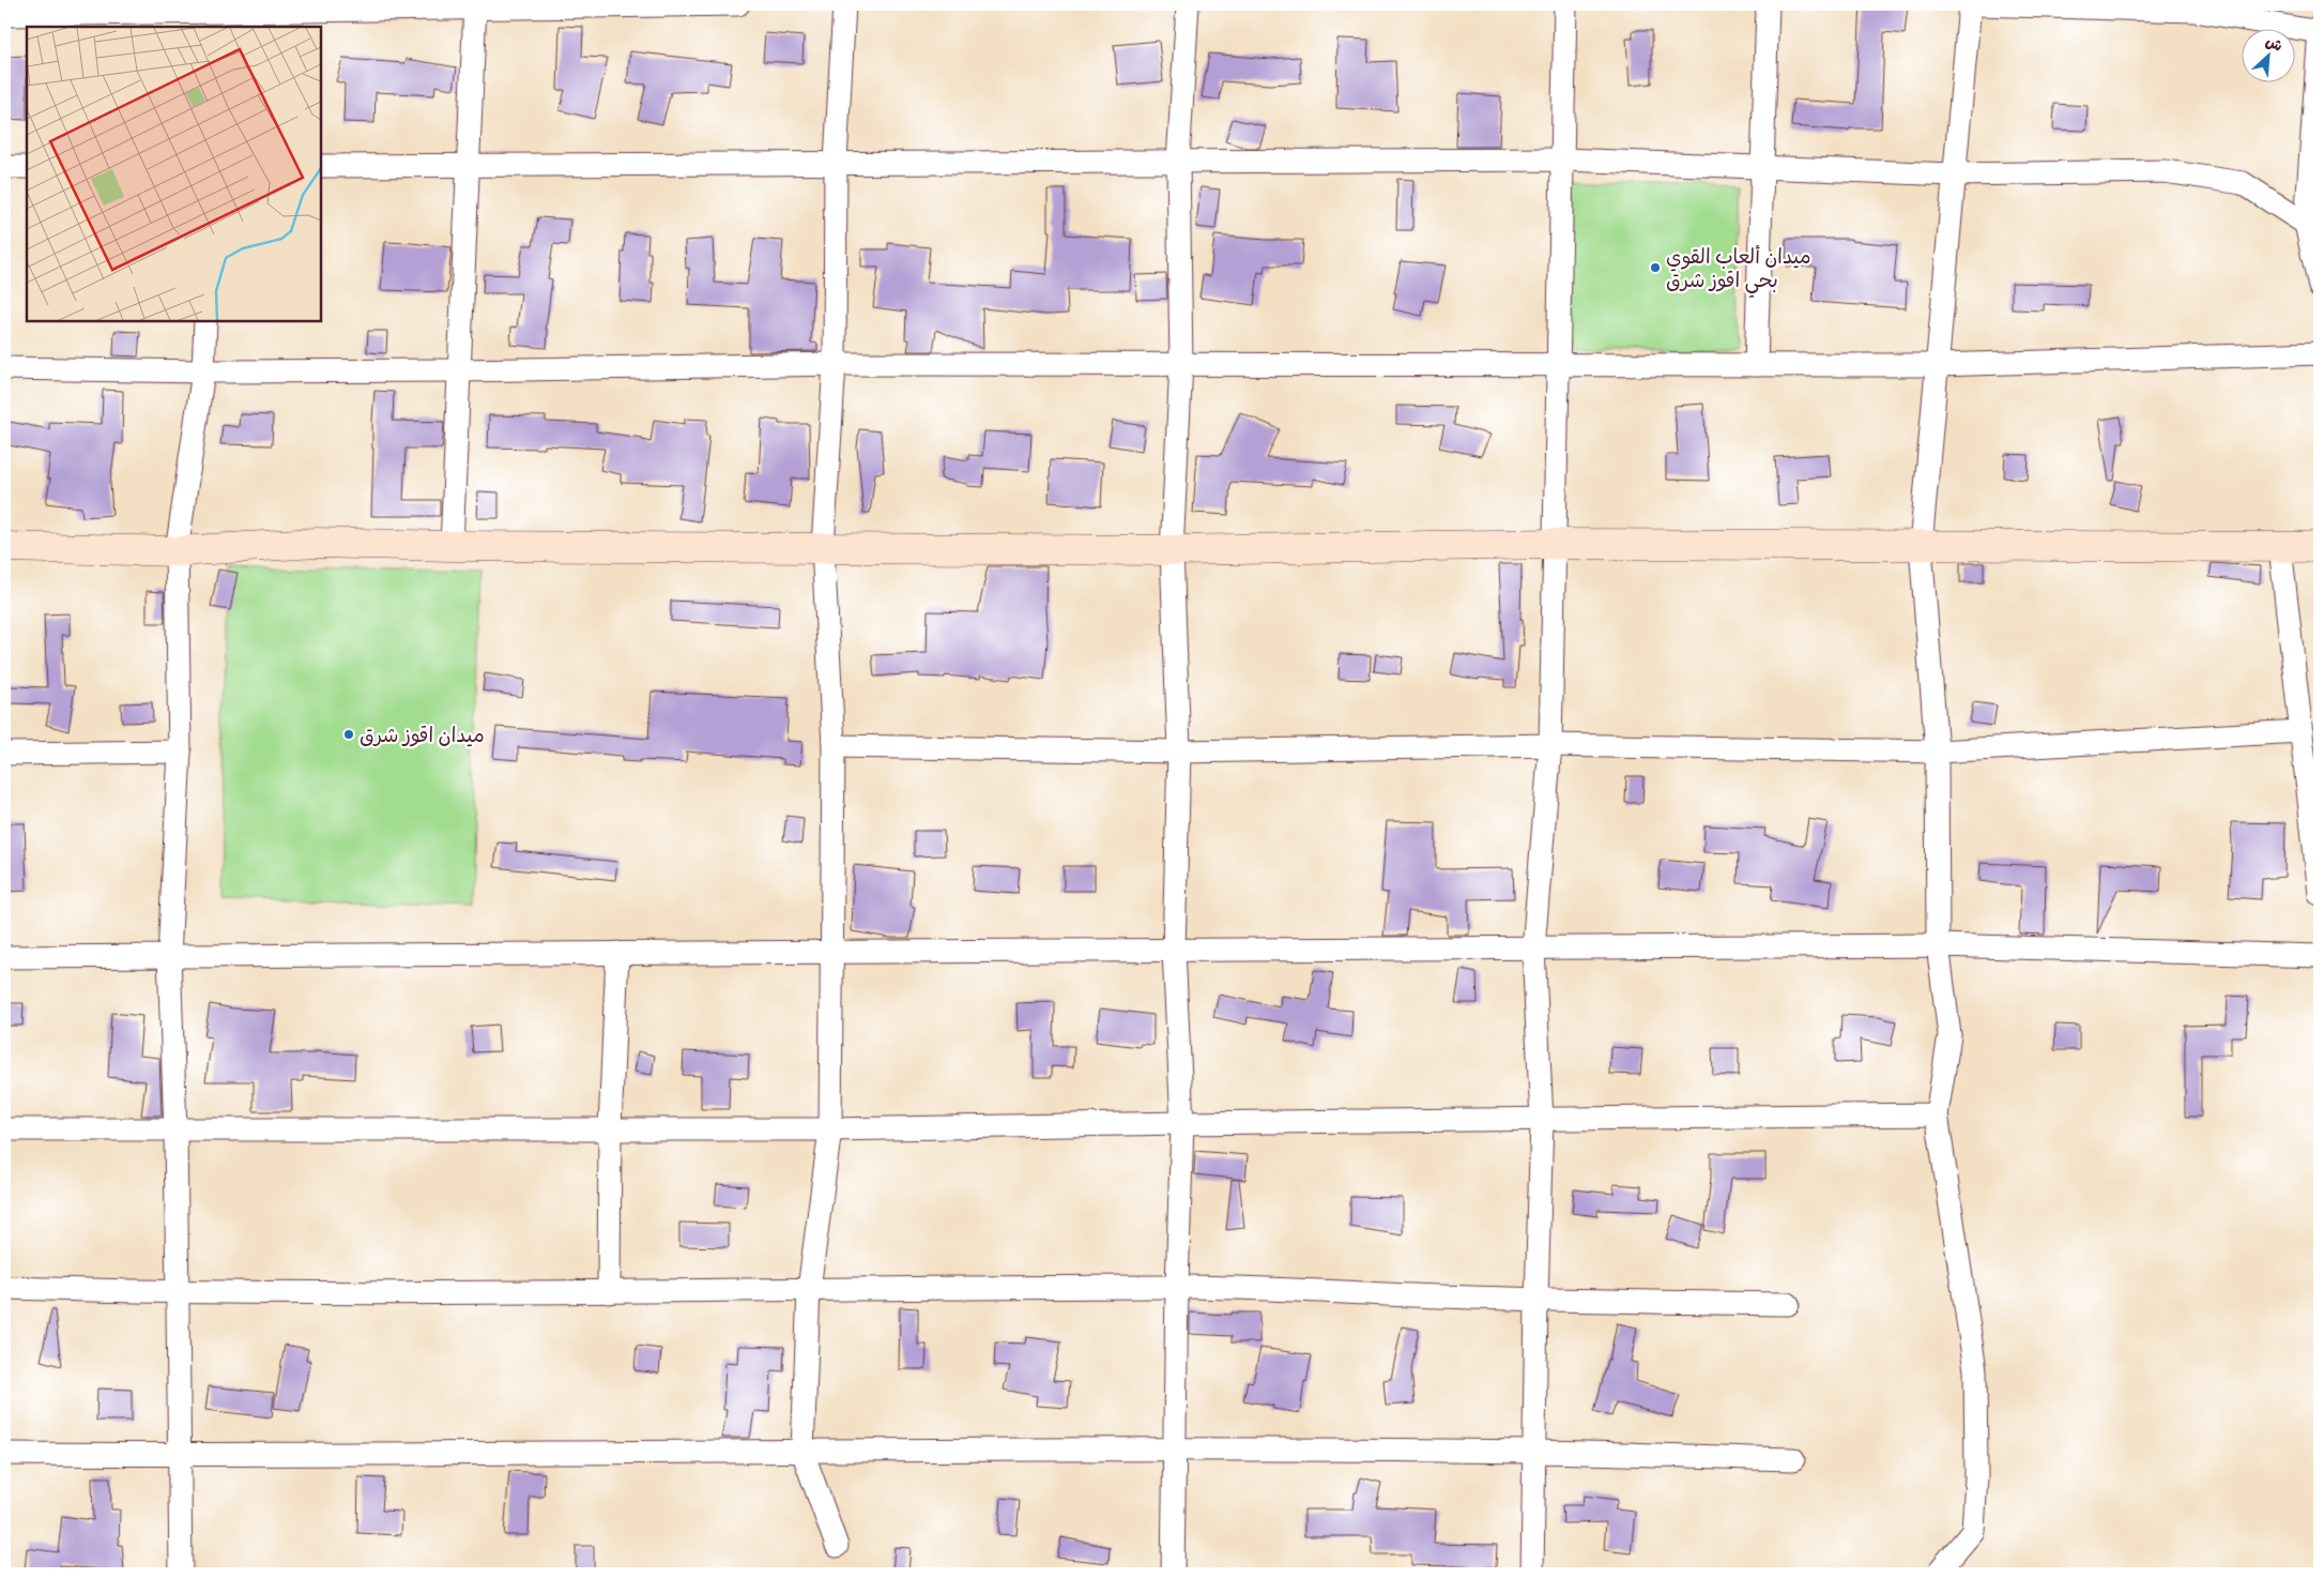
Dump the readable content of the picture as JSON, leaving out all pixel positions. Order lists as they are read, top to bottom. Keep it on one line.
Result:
{"places":["ميدان ألعاب القوي بحي اقوز شرق","ميدان اقوز شرق"],"north":"top right"}
